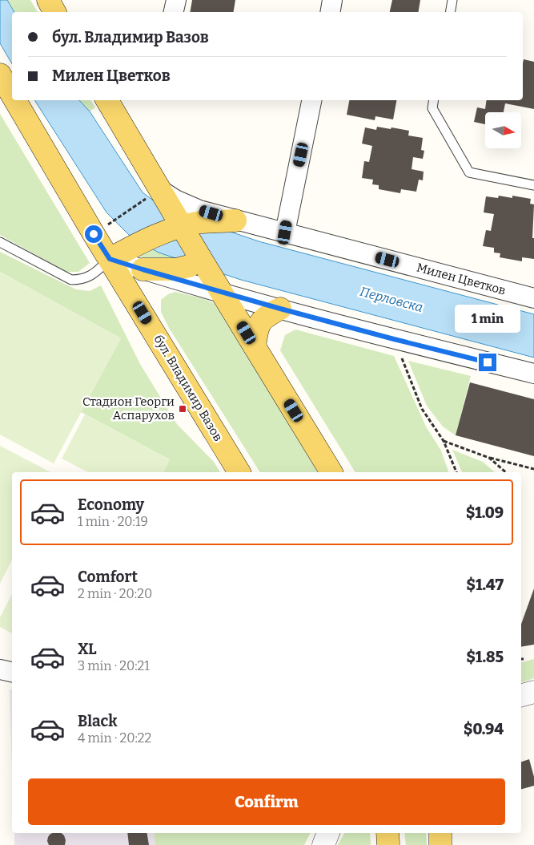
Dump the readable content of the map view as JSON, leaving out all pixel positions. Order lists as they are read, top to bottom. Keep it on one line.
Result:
{"streets":{"main road":["бул. Владимир Вазов"],"street":["Милен Цветков"]},"water":["Перловска"],"places":{"transit":["Стадион Георги Аспарухов"]},"north":"right","page":{"banner":["бул. Владимир Вазов","Милен Цветков"],"bubble":"1 min","list":[{"name":"Economy","note":"1 min · 20:19","value":"$1.09"},{"name":"Comfort","note":"2 min · 20:20","value":"$1.47"},{"name":"XL","note":"3 min · 20:21","value":"$1.85"},{"name":"Black","note":"4 min · 20:22","value":"$0.94"}],"buttons":"Confirm"}}
